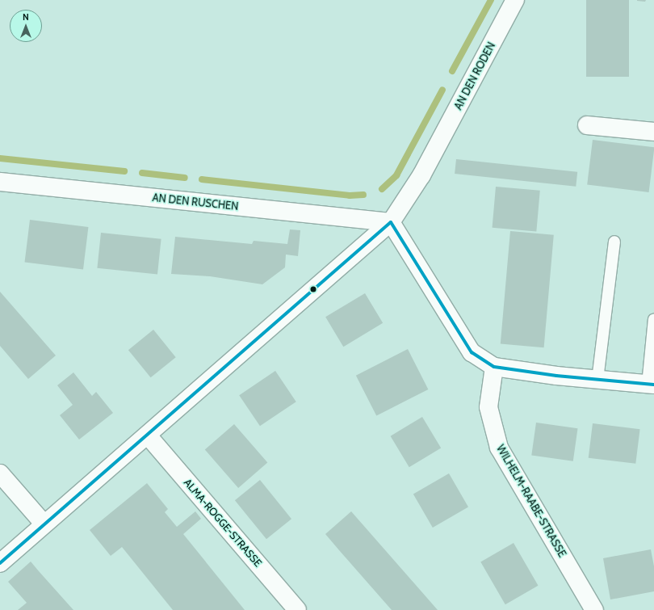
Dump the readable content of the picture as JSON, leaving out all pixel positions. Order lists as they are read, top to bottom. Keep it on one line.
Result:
{"streets":{"street":["AN DEN RODEN","AN DEN RUSCHEN","WILHELM-RAABE-STRASSE","ALMA-ROGGE-STRASSE"]},"crossings":[["AN DEN RODEN","AN DEN RUSCHEN"],["AN DEN RODEN","ALMA-ROGGE-STRASSE"]],"north":"top"}
